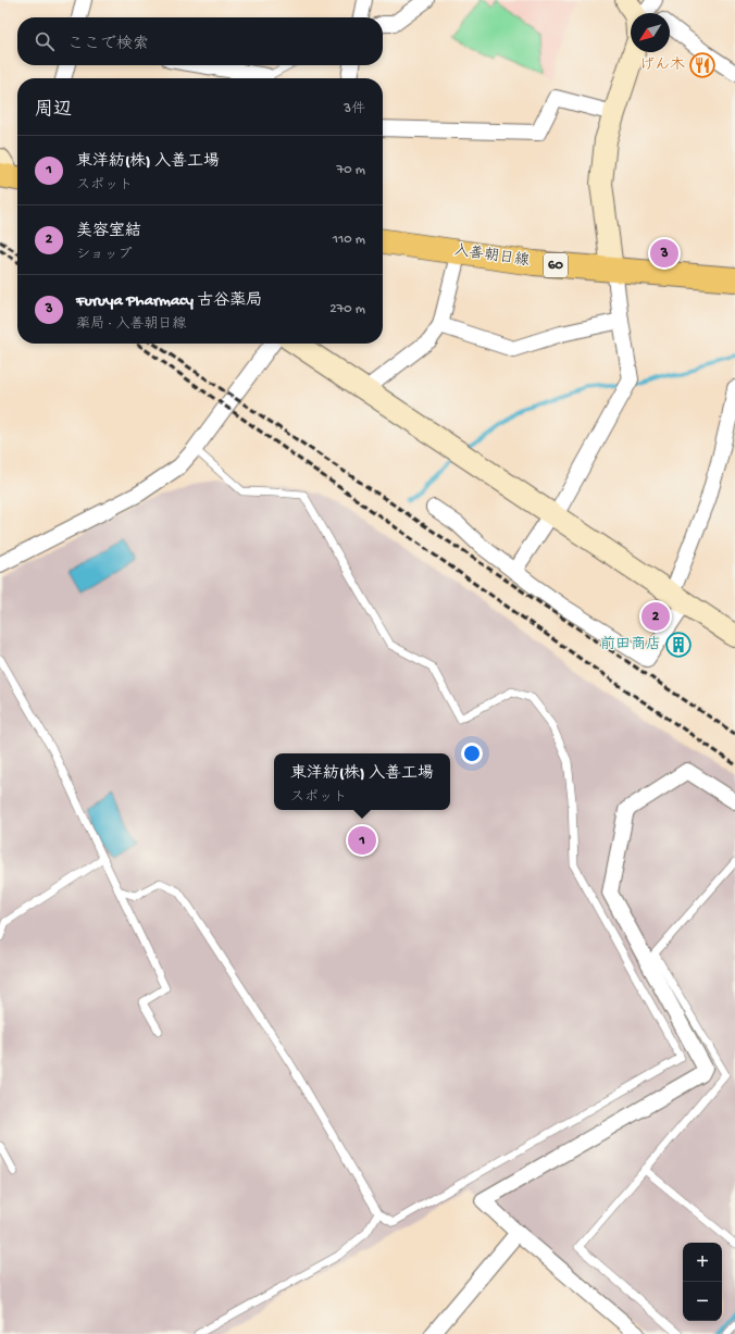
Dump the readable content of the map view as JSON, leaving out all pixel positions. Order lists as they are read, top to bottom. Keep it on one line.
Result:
{"streets":{"main road":["入善朝日線","60"]},"places":{"restaurant":["げん木"],"building":["前田商店"]},"north":"bottom left","page":{"search":"ここで検索","heading":["周辺","3件"],"list":[{"mark":"1","name":"東洋紡(株) 入善工場","note":"スポット","value":"70 m"},{"mark":"2","name":"美容室結","note":"ショップ","value":"110 m"},{"mark":"3","name":"Furuya Pharmacy 古谷薬局","note":"薬局 · 入善朝日線","value":"270 m"}],"pins":["3","2","1"],"popup":["東洋紡(株) 入善工場","スポット"],"map_buttons":["+","−"]}}
